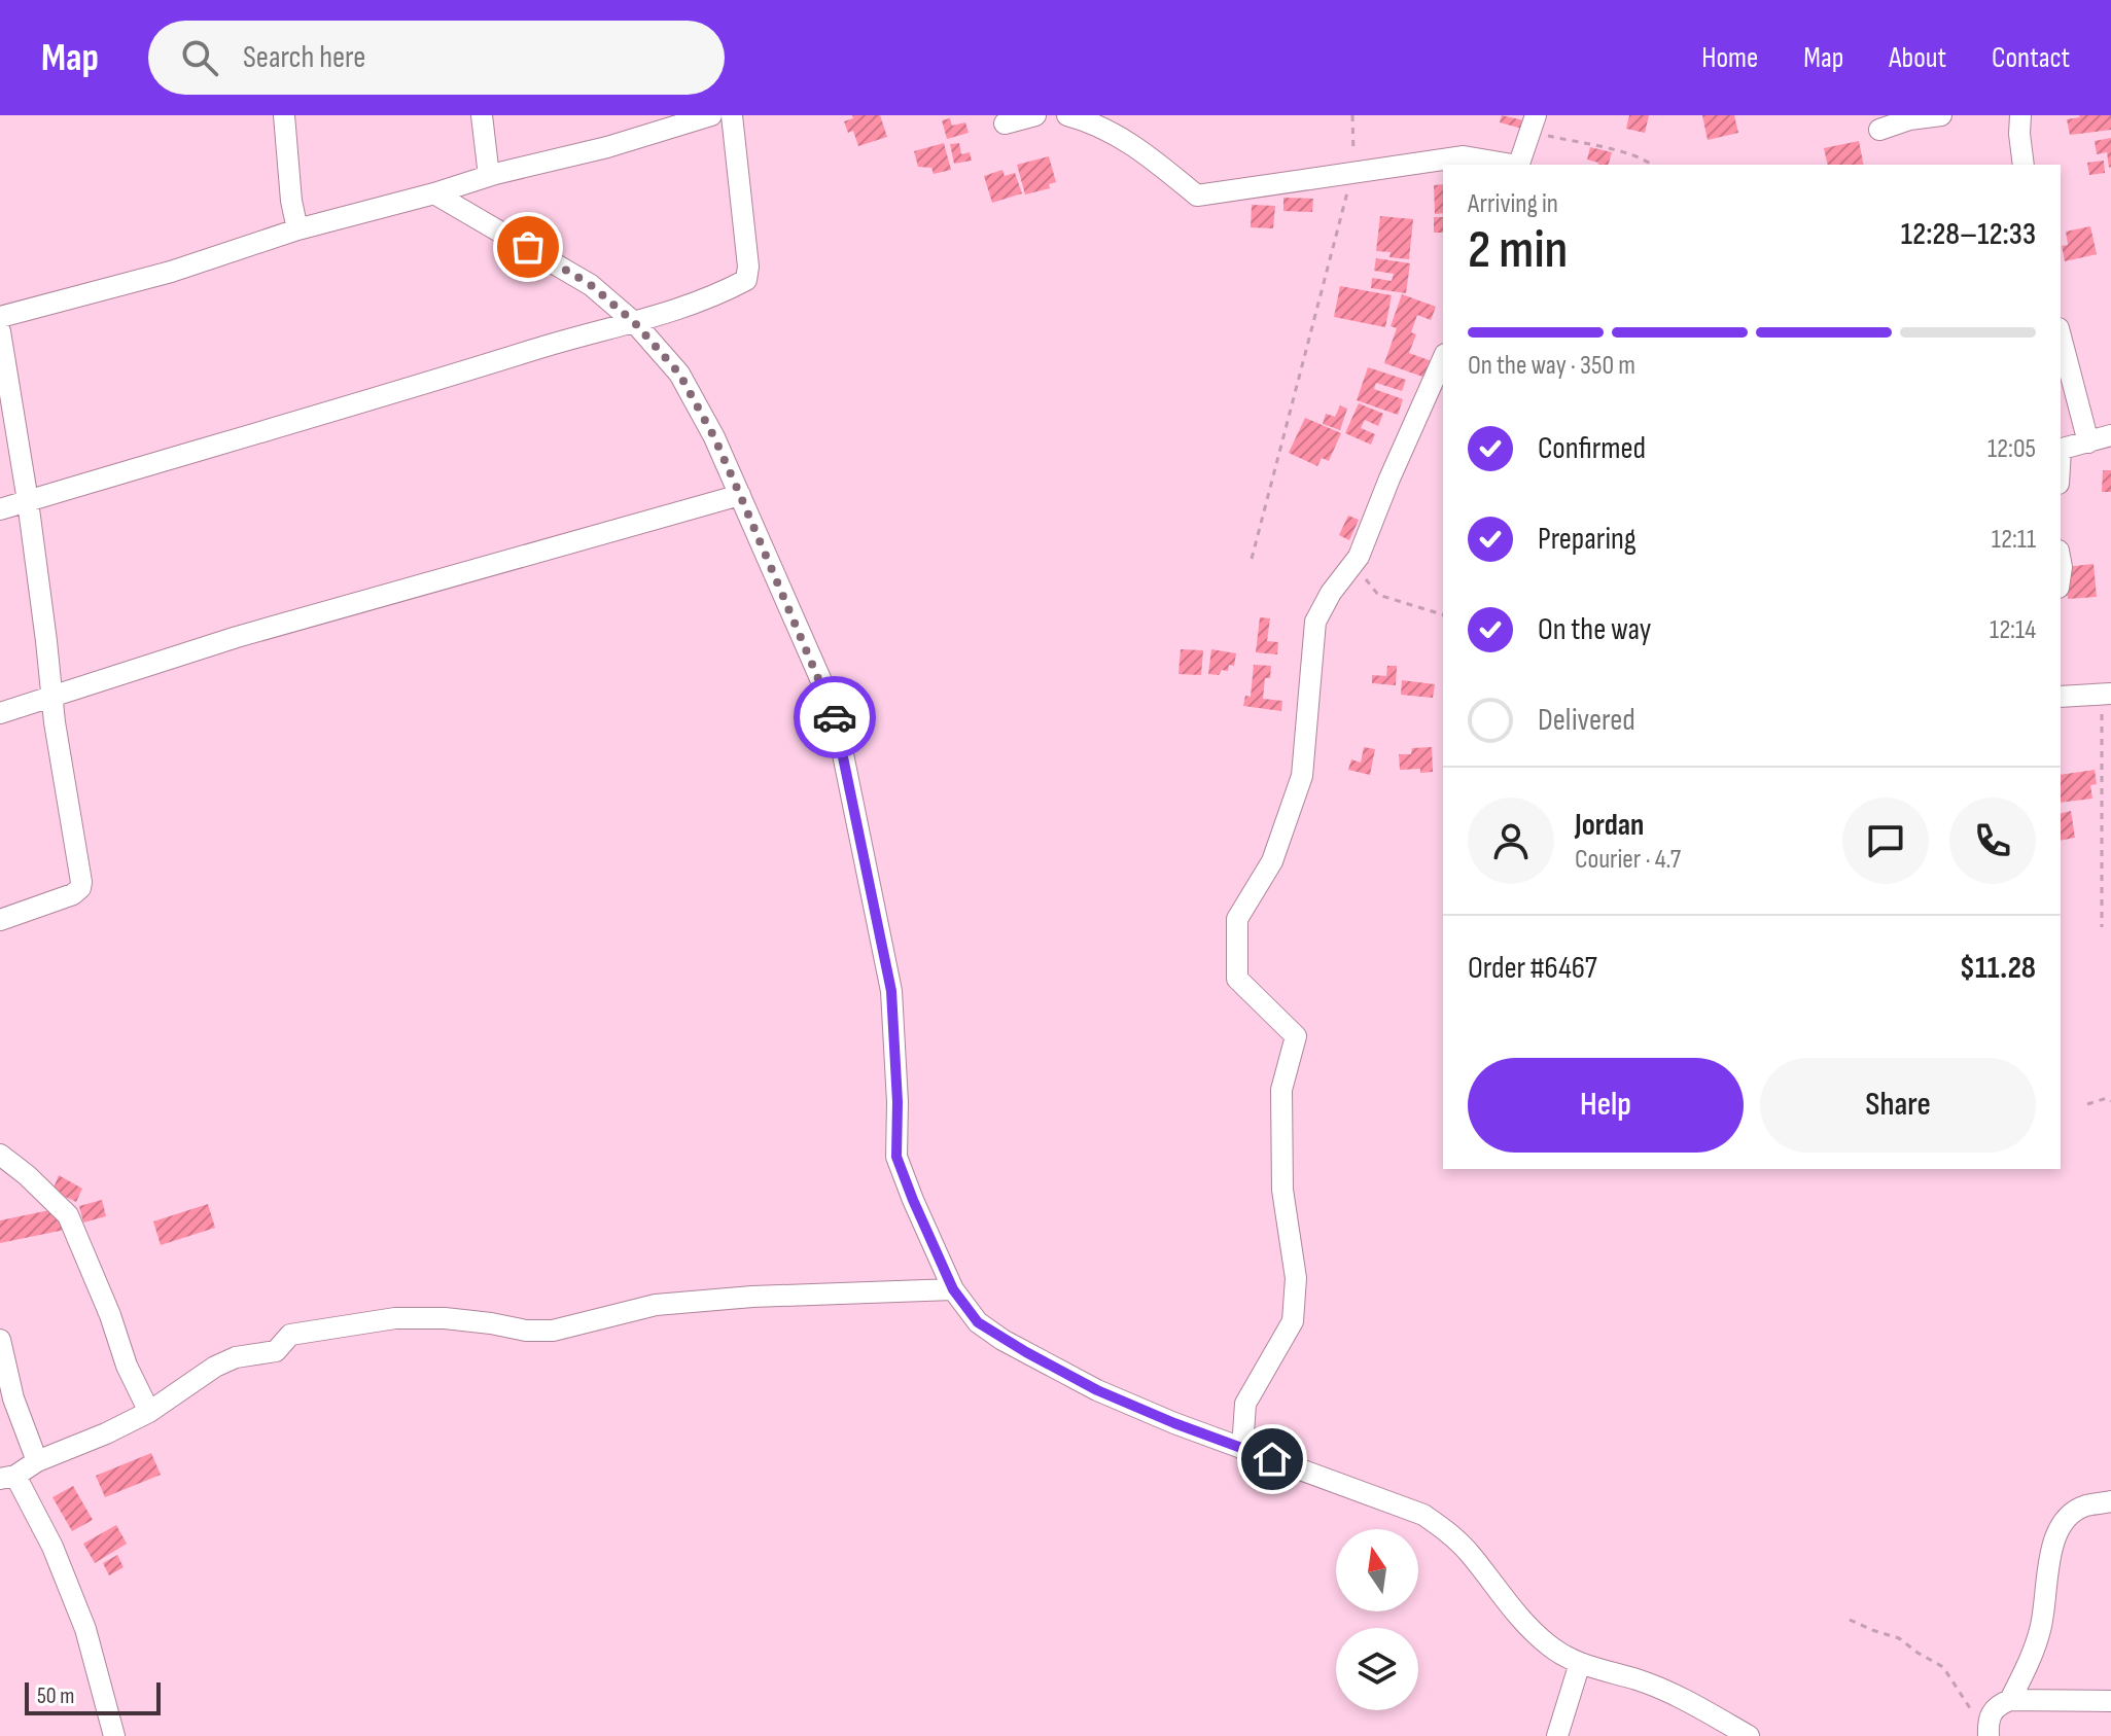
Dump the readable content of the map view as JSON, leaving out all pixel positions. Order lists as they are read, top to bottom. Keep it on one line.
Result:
{"scale_bar":"50 m","north":"top","page":{"header":"Map","search":"Search here","nav":["Home","Map","About","Contact"],"heading":["2 min","Arriving in","12:28–12:33"],"panel":["Jordan","Courier · 4.7","Order #6467","$11.28"],"bar":"On the way · 350 m","list":[["Confirmed","12:05"],["Preparing","12:11"],["On the way","12:14"],"Delivered"],"buttons":["Help","Share"],"scale":"50 m"}}
